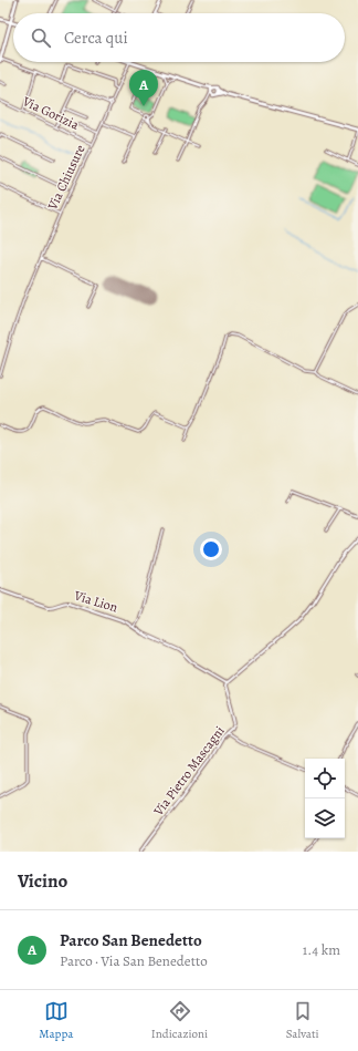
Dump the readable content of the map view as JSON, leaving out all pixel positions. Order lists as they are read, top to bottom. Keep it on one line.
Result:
{"streets":{"street":["Via Gorizia","Via Chiusure","Via Lion","Via Pietro Mascagni"]},"crossings":[["Via Gorizia","Via Chiusure"],["Via Lion","Via Pietro Mascagni"]],"page":{"search":"Cerca qui","pins":"A","heading":"Vicino","list":[{"mark":"A","name":"Parco San Benedetto","note":"Parco · Via San Benedetto","value":"1.4 km"}],"nav":["Mappa","Indicazioni","Salvati"]}}
